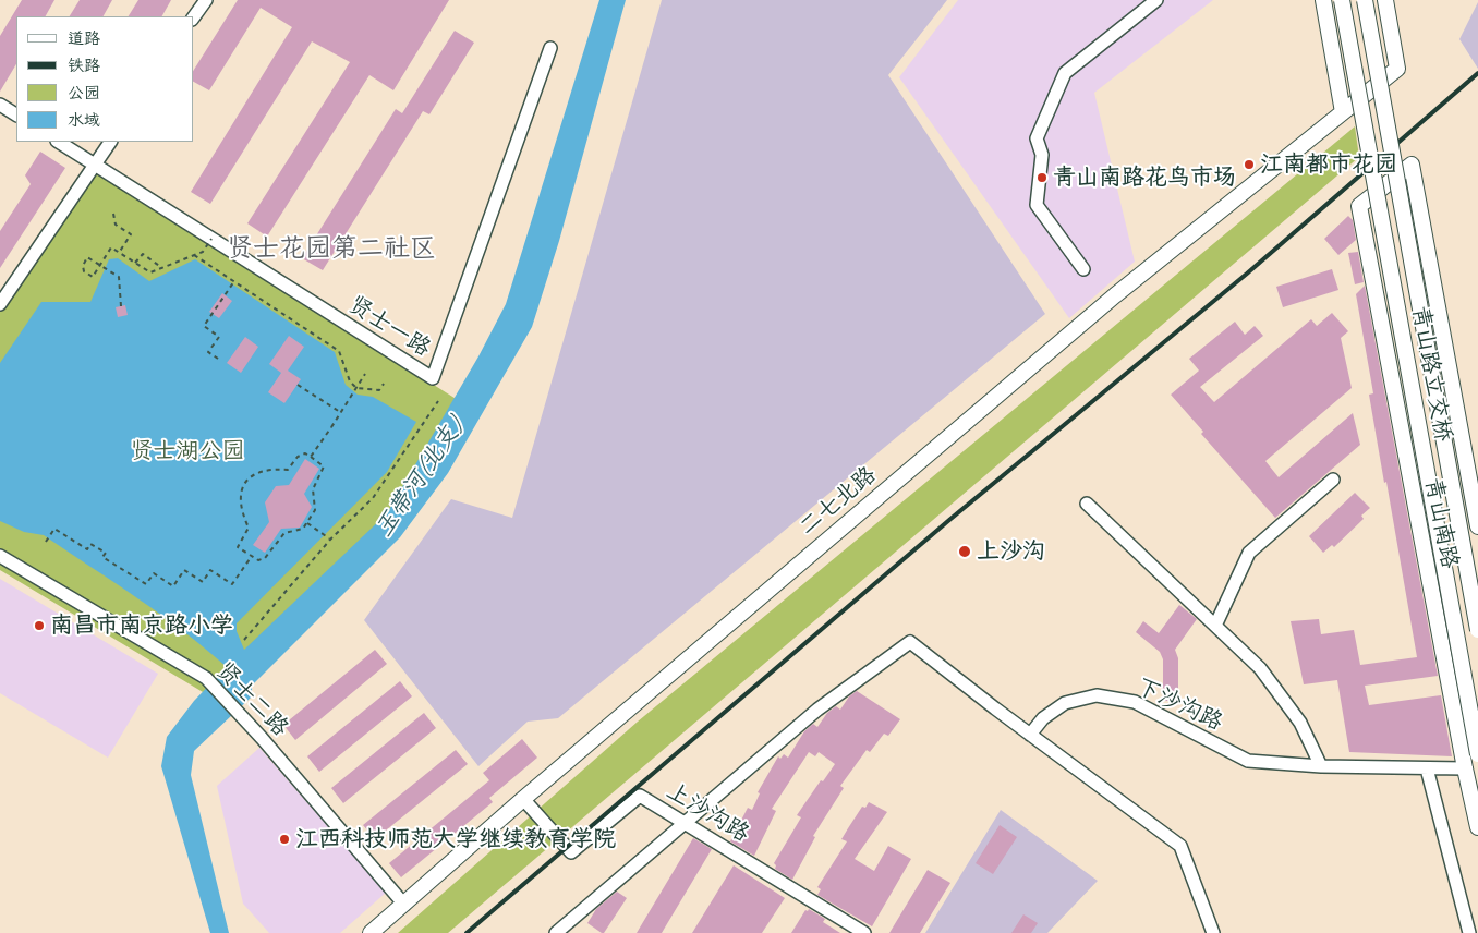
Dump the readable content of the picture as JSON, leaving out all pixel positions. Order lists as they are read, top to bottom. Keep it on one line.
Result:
{"streets":{"main road":["青山路立交桥","二七北路","青山南路"],"street":["贤士一路","贤士二路","下沙沟路","上沙沟路"]},"crossings":[["二七北路","贤士二路"],["二七北路","上沙沟路"],["青山南路","下沙沟路"]],"districts":["贤士花园第二社区"],"water":["玉带河(北支)"],"parks":["贤士湖公园"],"places":["江南都市花园","青山南路花鸟市场","上沙沟","南昌市南京路小学","江西科技师范大学继续教育学院"],"legend":["道路","铁路","公园","水域"]}
